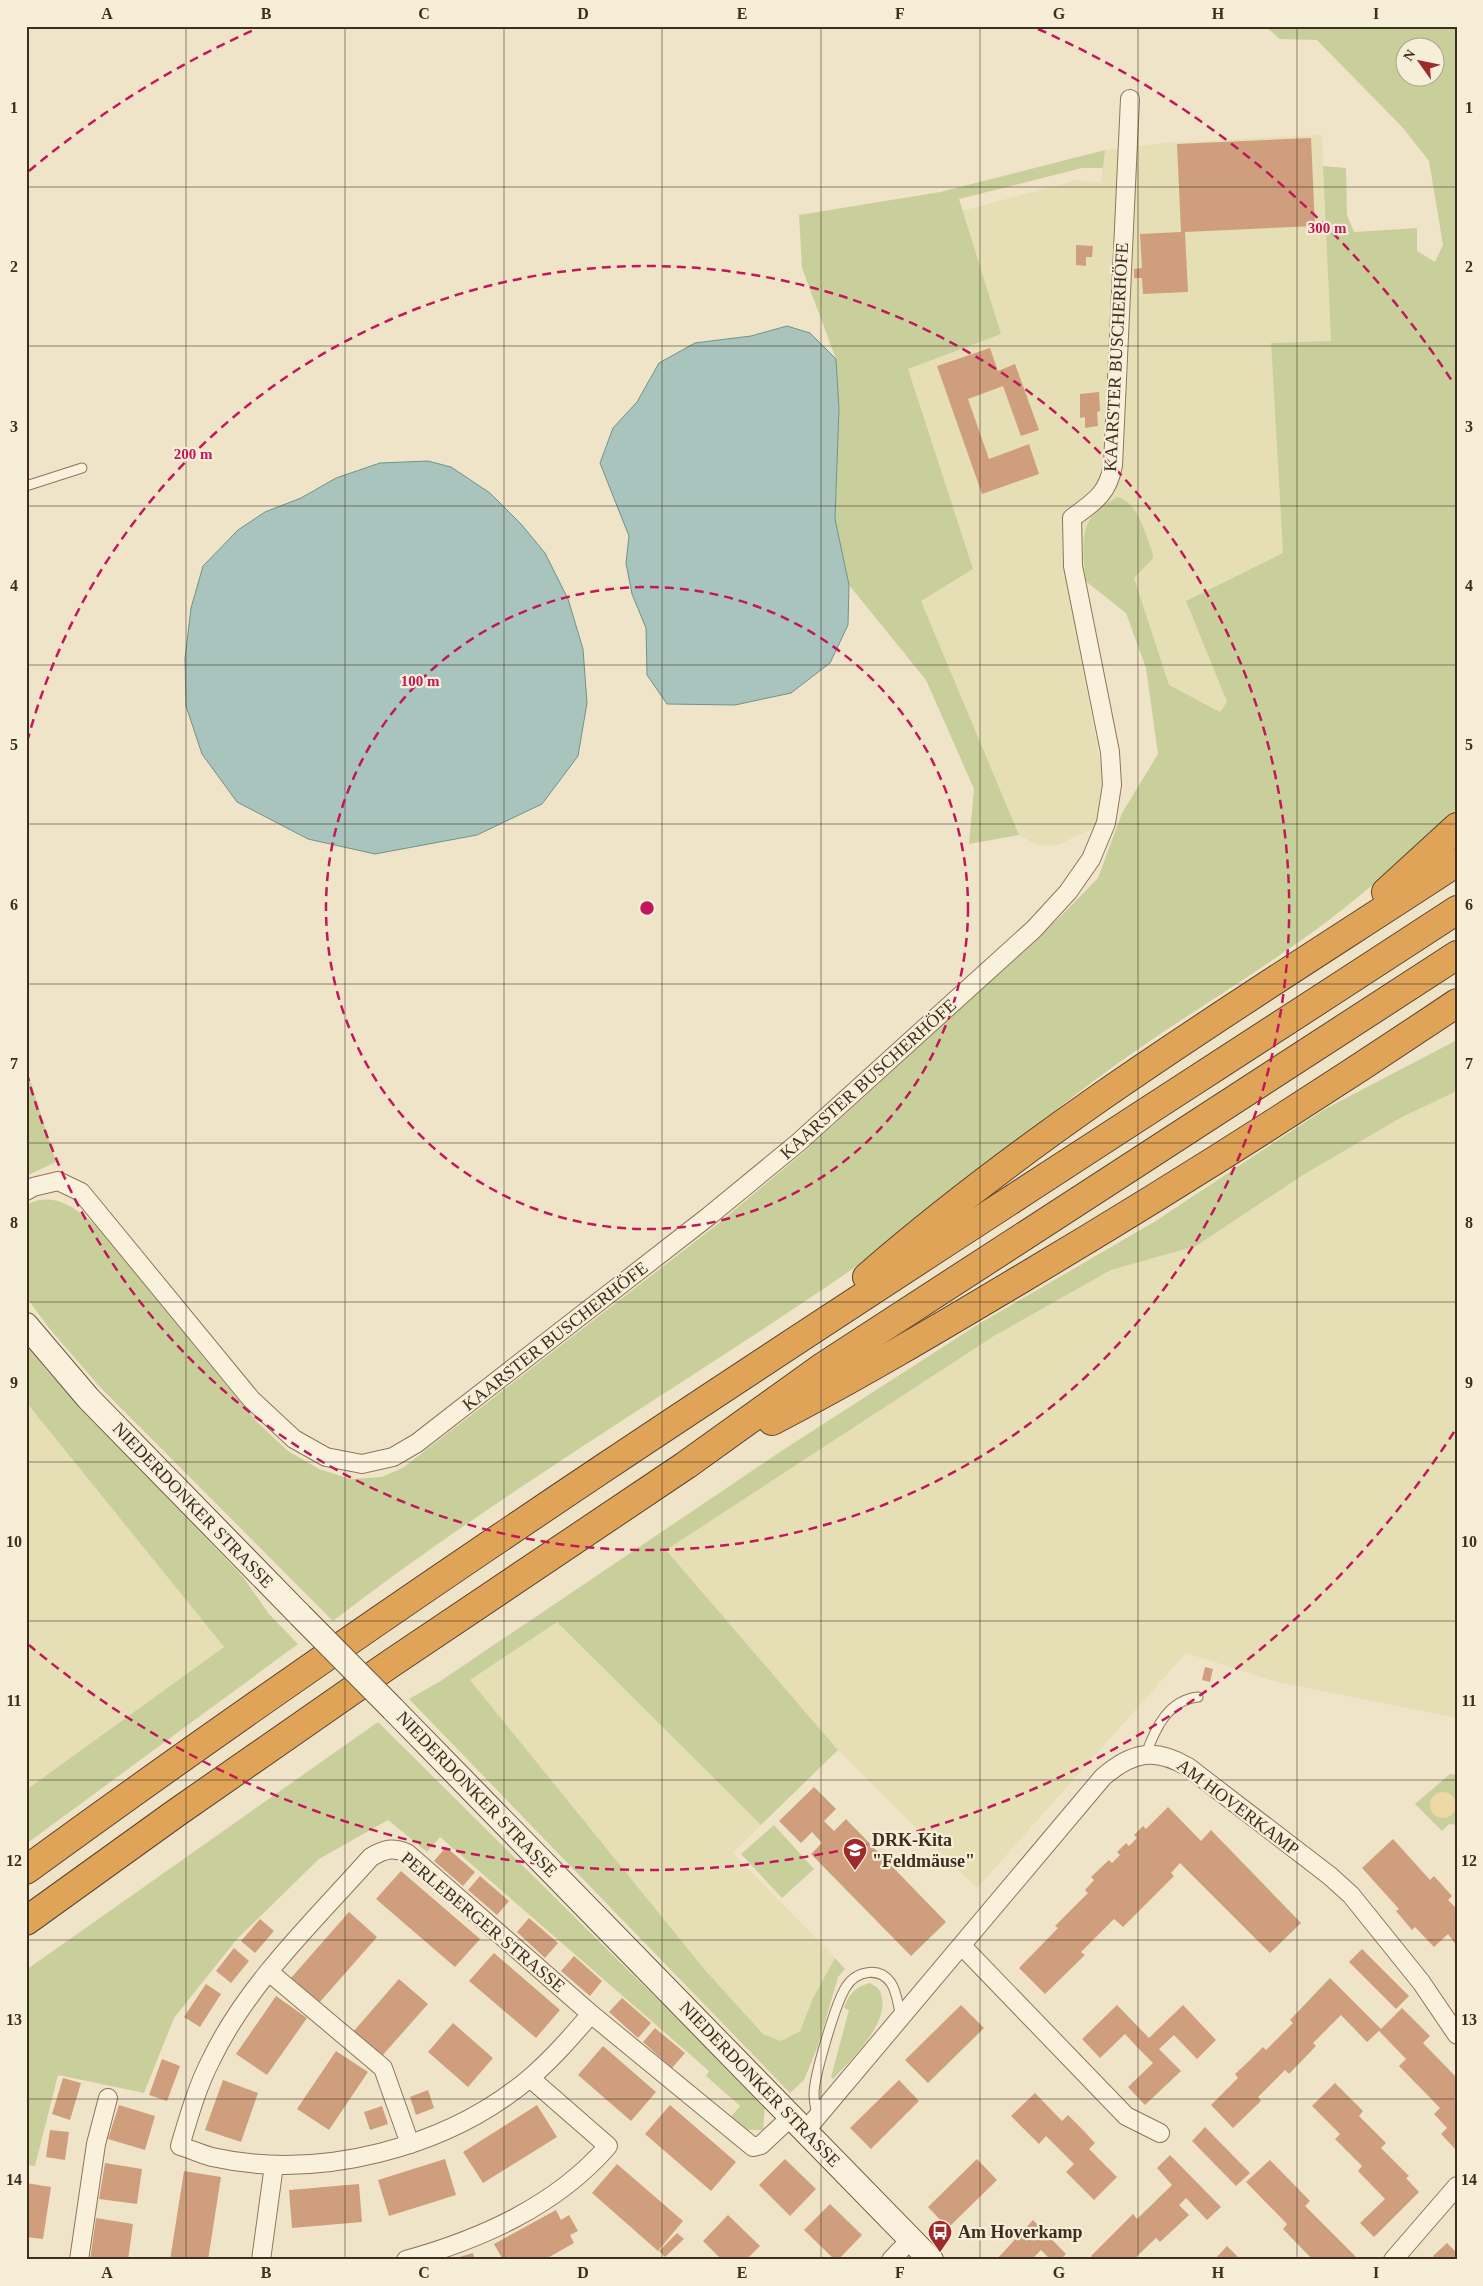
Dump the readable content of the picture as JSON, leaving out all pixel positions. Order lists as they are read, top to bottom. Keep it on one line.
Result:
{"streets":{"street":["KAARSTER BUSCHERHÖFE","NIEDERDONKER STRASSE","AM HOVERKAMP","PERLEBERGER STRASSE"]},"crossings":[["NIEDERDONKER STRASSE","AM HOVERKAMP"],["NIEDERDONKER STRASSE","PERLEBERGER STRASSE"],["AM HOVERKAMP","PERLEBERGER STRASSE"]],"places":{"school or university":["DRK-Kita \"Feldmäuse\""],"bus stop":["Am Hoverkamp"]},"north":"top left","grid":{"columns":["A","B","C","D","E","F","G","H","I"],"rows":["1","2","3","4","5","6","7","8","9","10","11","12","13","14"]},"rings":["300 m","200 m","100 m"]}
